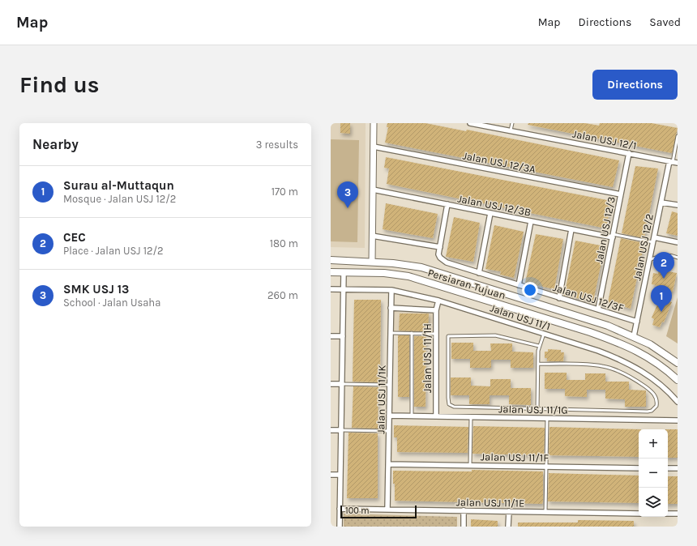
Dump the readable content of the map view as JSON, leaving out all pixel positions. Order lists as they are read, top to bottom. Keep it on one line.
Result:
{"streets":{"main road":["Persiaran Tujuan"],"street":["Jalan USJ 12/1","Jalan USJ 12/3A","Jalan USJ 12/3B","Jalan USJ 12/3","Jalan USJ 12/2","Jalan USJ 12/3F","Jalan USJ 11/1","Jalan USJ 11/1H","Jalan USJ 11/1K","Jalan USJ 11/1G","Jalan USJ 11/1F","Jalan USJ 11/1E"]},"crossings":[["Jalan USJ 12/1","Jalan USJ 12/3"],["Jalan USJ 12/1","Jalan USJ 12/2"],["Jalan USJ 12/3A","Jalan USJ 12/3"],["Jalan USJ 12/3B","Jalan USJ 12/3"],["Jalan USJ 12/3","Jalan USJ 12/3F"],["Jalan USJ 12/2","Persiaran Tujuan"],["Jalan USJ 12/2","Jalan USJ 12/3F"],["Jalan USJ 11/1","Jalan USJ 11/1H"],["Jalan USJ 11/1","Jalan USJ 11/1K"],["Jalan USJ 11/1H","Jalan USJ 11/1G"],["Jalan USJ 11/1K","Jalan USJ 11/1G"],["Jalan USJ 11/1K","Jalan USJ 11/1F"],["Jalan USJ 11/1K","Jalan USJ 11/1E"]],"scale_bar":"100 m","page":{"header":"Map","nav":["Map","Directions","Saved"],"buttons":"Directions","title":"Find us","heading":["Nearby","3 results"],"list":[{"mark":"1","name":"Surau al-Muttaqun","note":"Mosque · Jalan USJ 12/2","value":"170 m"},{"mark":"2","name":"CEC","note":"Place · Jalan USJ 12/2","value":"180 m"},{"mark":"3","name":"SMK USJ 13","note":"School · Jalan Usaha","value":"260 m"}],"pins":["3","2","1"],"map_buttons":["+","−"],"scale":"100 m"}}
